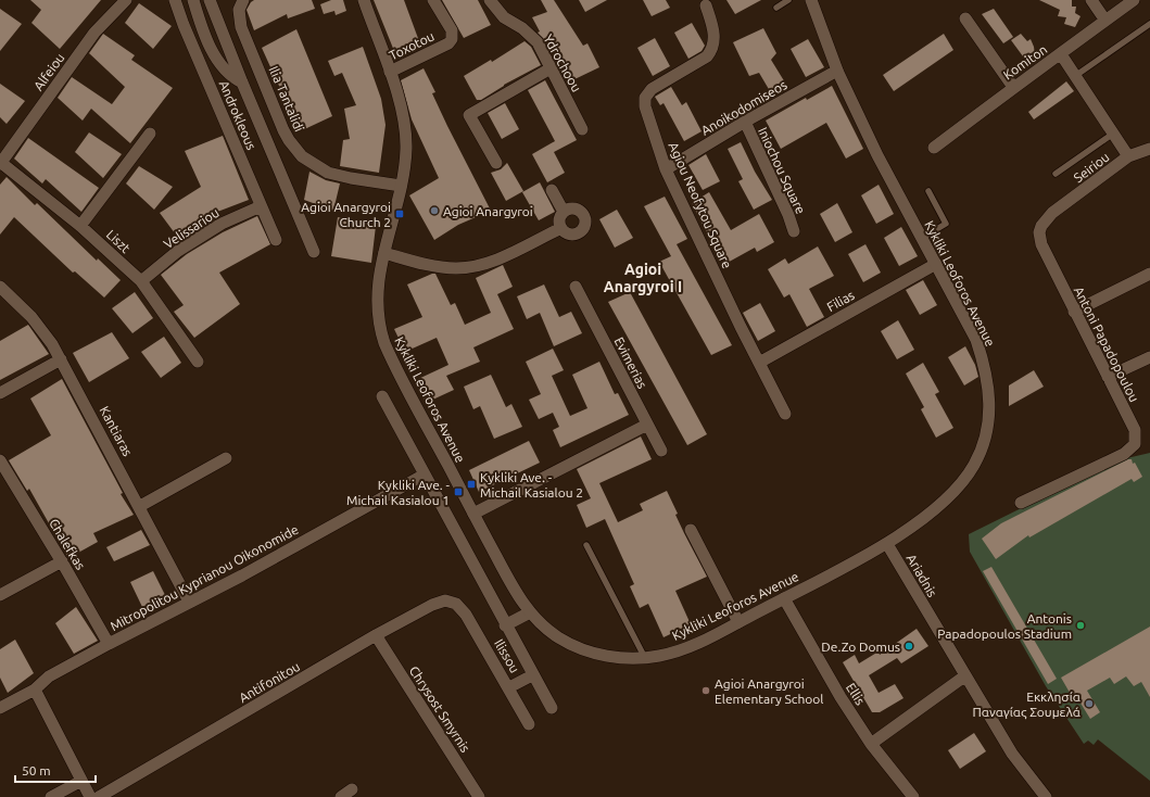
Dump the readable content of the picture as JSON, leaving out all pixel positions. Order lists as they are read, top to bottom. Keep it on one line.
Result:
{"streets":{"street":["Toxotou","Komiton","Ydrochoou","Alfeiou","Ilia Tantalidi","Anoikodomiseos","Androkleous","Seiriou","Iniochou Square","Agiou Neofytou Square","Velissariou","Liszt","Kykliki Leoforos Avenue","Filias","Antoni Papadopoulou","Evimerias","Kantiaras","Chalefkas","Ariadnis","Mitropolitou Kyprianou Oikonomide","Ilissou","Antifonitou","Ellis","Chrysost Smyrnis"]},"crossings":[["Toxotou","Kykliki Leoforos Avenue"],["Alfeiou","Liszt"],["Ilia Tantalidi","Kykliki Leoforos Avenue"],["Anoikodomiseos","Iniochou Square"],["Anoikodomiseos","Agiou Neofytou Square"],["Anoikodomiseos","Kykliki Leoforos Avenue"],["Androkleous","Velissariou"],["Seiriou","Antoni Papadopoulou"],["Agiou Neofytou Square","Filias"],["Velissariou","Liszt"],["Kykliki Leoforos Avenue","Filias"],["Kykliki Leoforos Avenue","Ariadnis"],["Kykliki Leoforos Avenue","Ellis"],["Kantiaras","Mitropolitou Kyprianou Oikonomide"],["Chalefkas","Mitropolitou Kyprianou Oikonomide"],["Ilissou","Antifonitou"],["Antifonitou","Chrysost Smyrnis"]],"districts":["Agioi Anargyroi I"],"places":{"other":["Agioi Anargyroi","Antonis Papadopoulos Stadium","De.Zo Domus","Agioi Anargyroi Elementary School","Εκκλησία Παναγίας Σουμελά"],"transit":["Agioi Anargyroi Church 2","Kykliki Ave. - Michail Kasialou 2","Kykliki Ave. - Michail Kasialou 1"]},"scale_bar":"50 m"}
